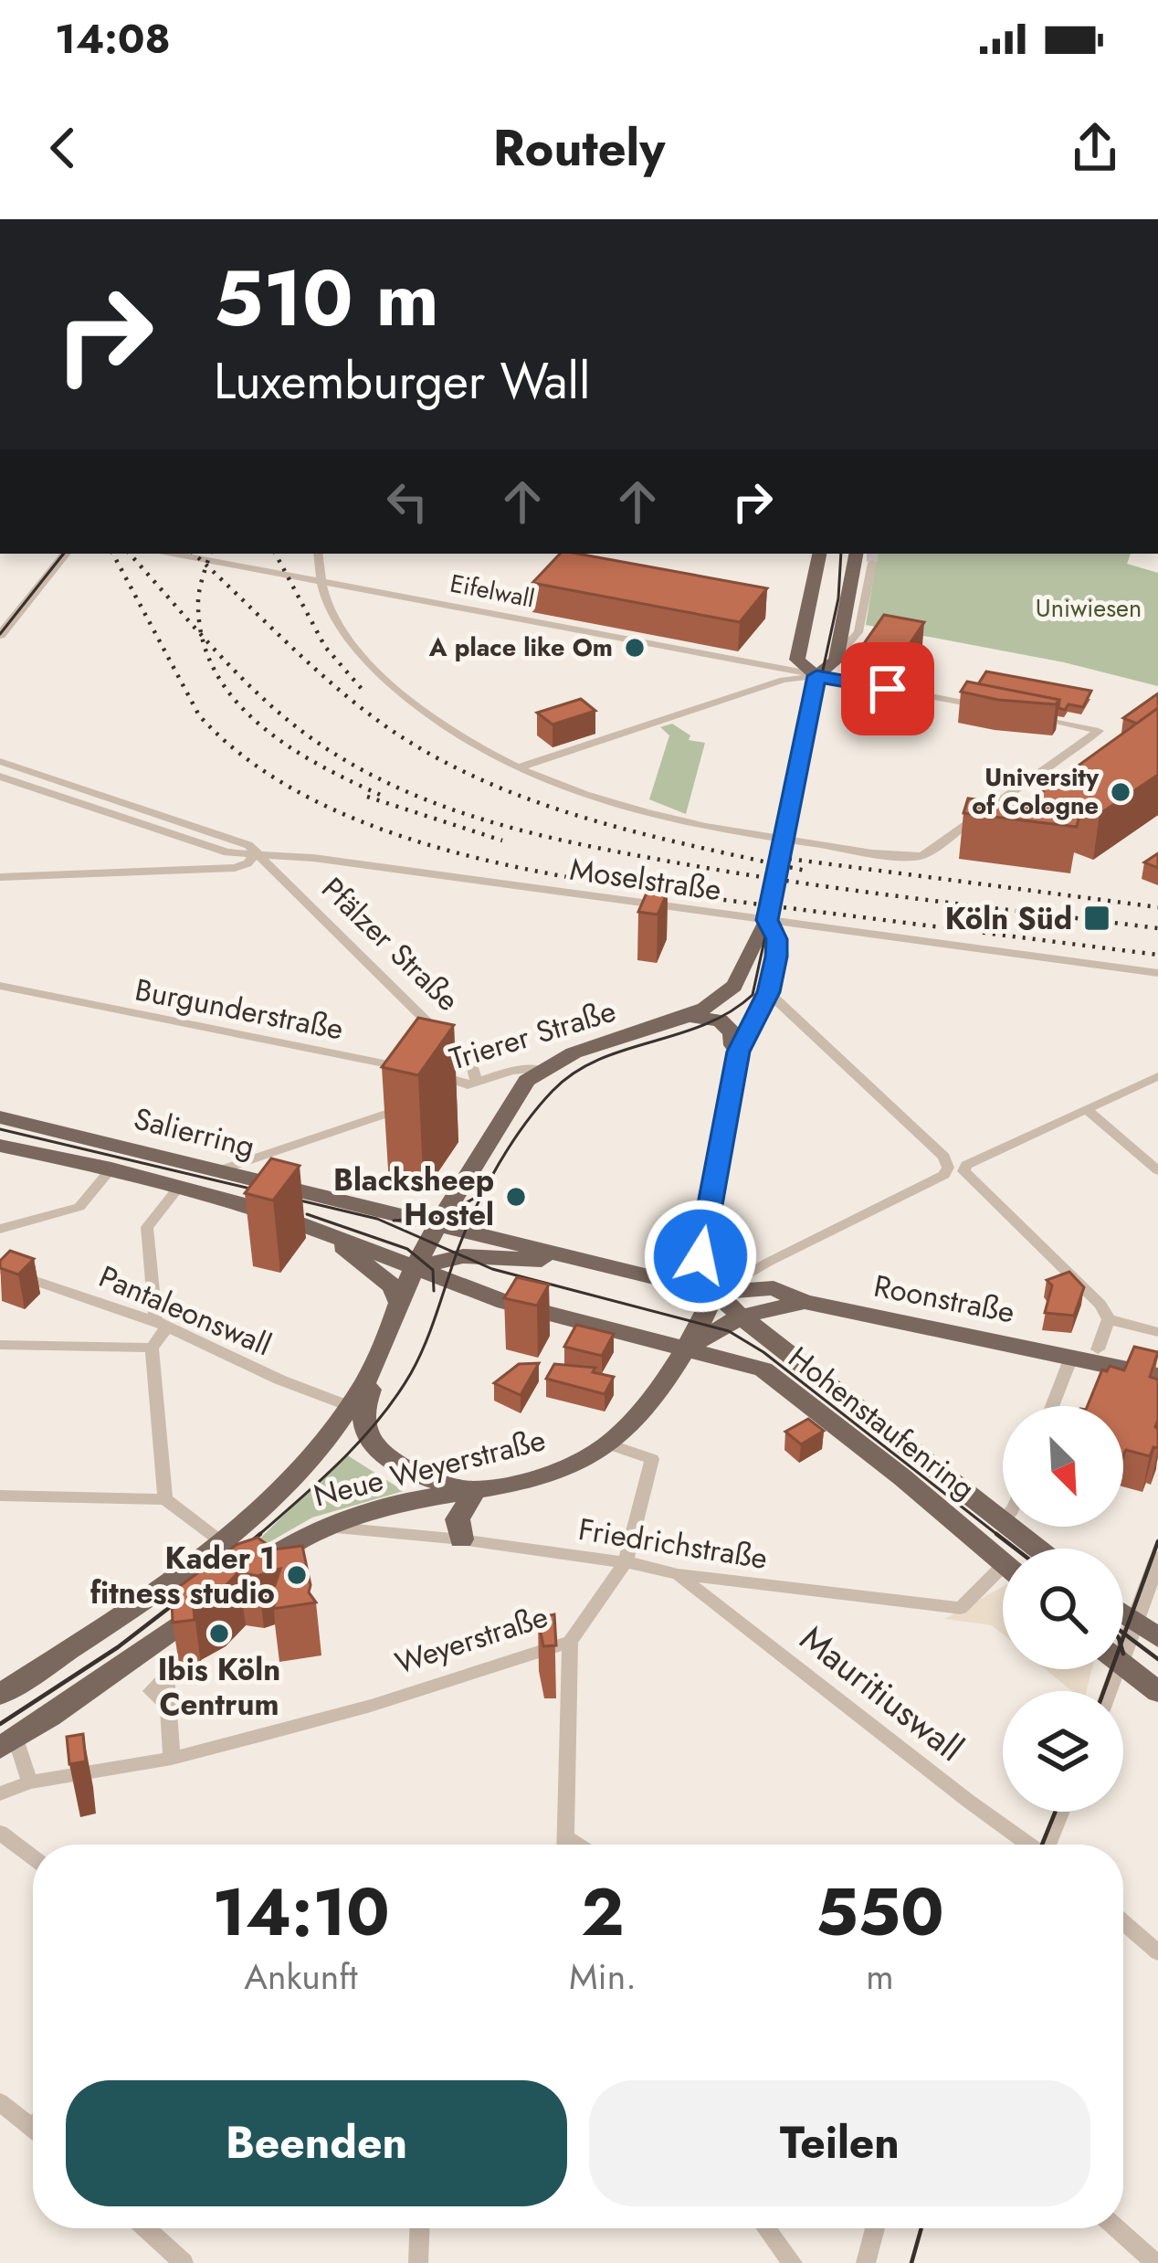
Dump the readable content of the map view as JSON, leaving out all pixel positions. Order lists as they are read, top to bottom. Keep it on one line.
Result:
{"streets":{"main road":["Trierer Straße","Salierring","Roonstraße","Hohenstaufenring","Neue Weyerstraße"],"street":["Eifelwall","Moselstraße","Pfälzer Straße","Burgunderstraße","Pantaleonswall","Friedrichstraße","Weyerstraße","Mauritiuswall"]},"crossings":[["Moselstraße","Pfälzer Straße"],["Moselstraße","Trierer Straße"],["Pfälzer Straße","Burgunderstraße"],["Pfälzer Straße","Trierer Straße"],["Burgunderstraße","Trierer Straße"],["Salierring","Hohenstaufenring"],["Salierring","Neue Weyerstraße"],["Roonstraße","Hohenstaufenring"],["Pantaleonswall","Neue Weyerstraße"],["Neue Weyerstraße","Friedrichstraße"],["Neue Weyerstraße","Weyerstraße"],["Friedrichstraße","Weyerstraße"],["Friedrichstraße","Mauritiuswall"]],"parks":["Uniwiesen"],"places":{"other":["A place like Om","University of Cologne","Blacksheep Hostel","Kader 1 fitness studio","Ibis Köln Centrum"],"transit":["Köln Süd"]},"north":"bottom right","page":{"status":"14:08","header":"Routely","turn":["510 m","Luxemburger Wall"],"eta":["14:10","Ankunft","2","Min.","550","m"],"buttons":["Beenden","Teilen"]}}
